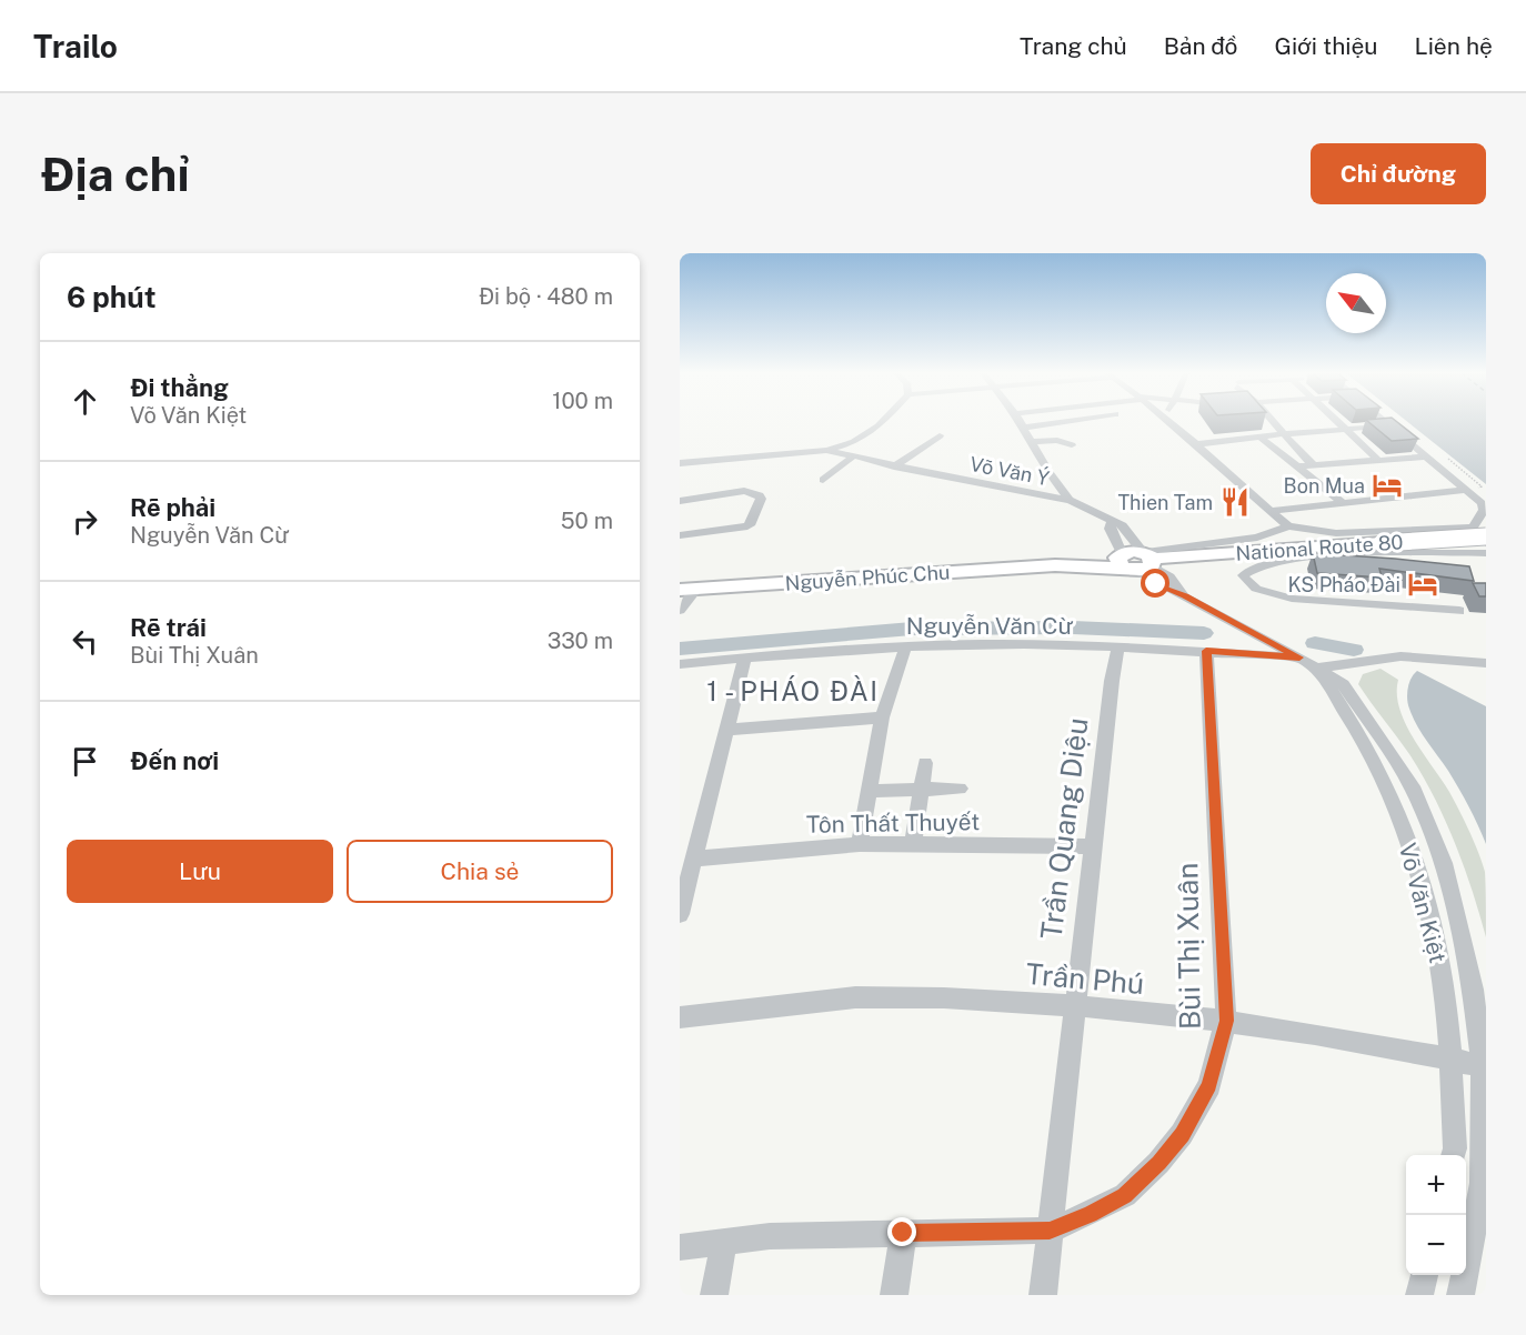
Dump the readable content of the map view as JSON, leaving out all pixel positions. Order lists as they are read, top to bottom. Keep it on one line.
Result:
{"streets":{"highway":["National Route 80","Nguyễn Phúc Chu"],"street":["Võ Văn Ý","Nguyễn Văn Cừ","Tôn Thất Thuyết","Trần Quang Diệu","Võ Văn Kiệt","Bùi Thị Xuân","Trần Phú"]},"crossings":[["Võ Văn Ý","Võ Văn Kiệt"],["National Route 80","Nguyễn Phúc Chu"],["National Route 80","Võ Văn Kiệt"],["Nguyễn Phúc Chu","Võ Văn Kiệt"],["Nguyễn Văn Cừ","Trần Quang Diệu"],["Nguyễn Văn Cừ","Võ Văn Kiệt"],["Nguyễn Văn Cừ","Bùi Thị Xuân"],["Tôn Thất Thuyết","Trần Quang Diệu"],["Trần Quang Diệu","Bùi Thị Xuân"],["Trần Quang Diệu","Trần Phú"],["Võ Văn Kiệt","Trần Phú"],["Bùi Thị Xuân","Trần Phú"]],"districts":["1 - PHÁO ĐÀI"],"places":{"hotel":["Bon Mua","KS Pháo Đài"],"restaurant":["Thien Tam"]},"north":"top left","page":{"header":"Trailo","nav":["Trang chủ","Bản đồ","Giới thiệu","Liên hệ"],"buttons":["Chỉ đường",["Lưu","Chia sẻ"]],"title":"Địa chỉ","heading":["6 phút","Đi bộ · 480 m"],"list":[["Đi thẳng","Võ Văn Kiệt","100 m"],["Rẽ phải","Nguyễn Văn Cừ","50 m"],["Rẽ trái","Bùi Thị Xuân","330 m"],"Đến nơi"],"map_buttons":["+","−"]}}
